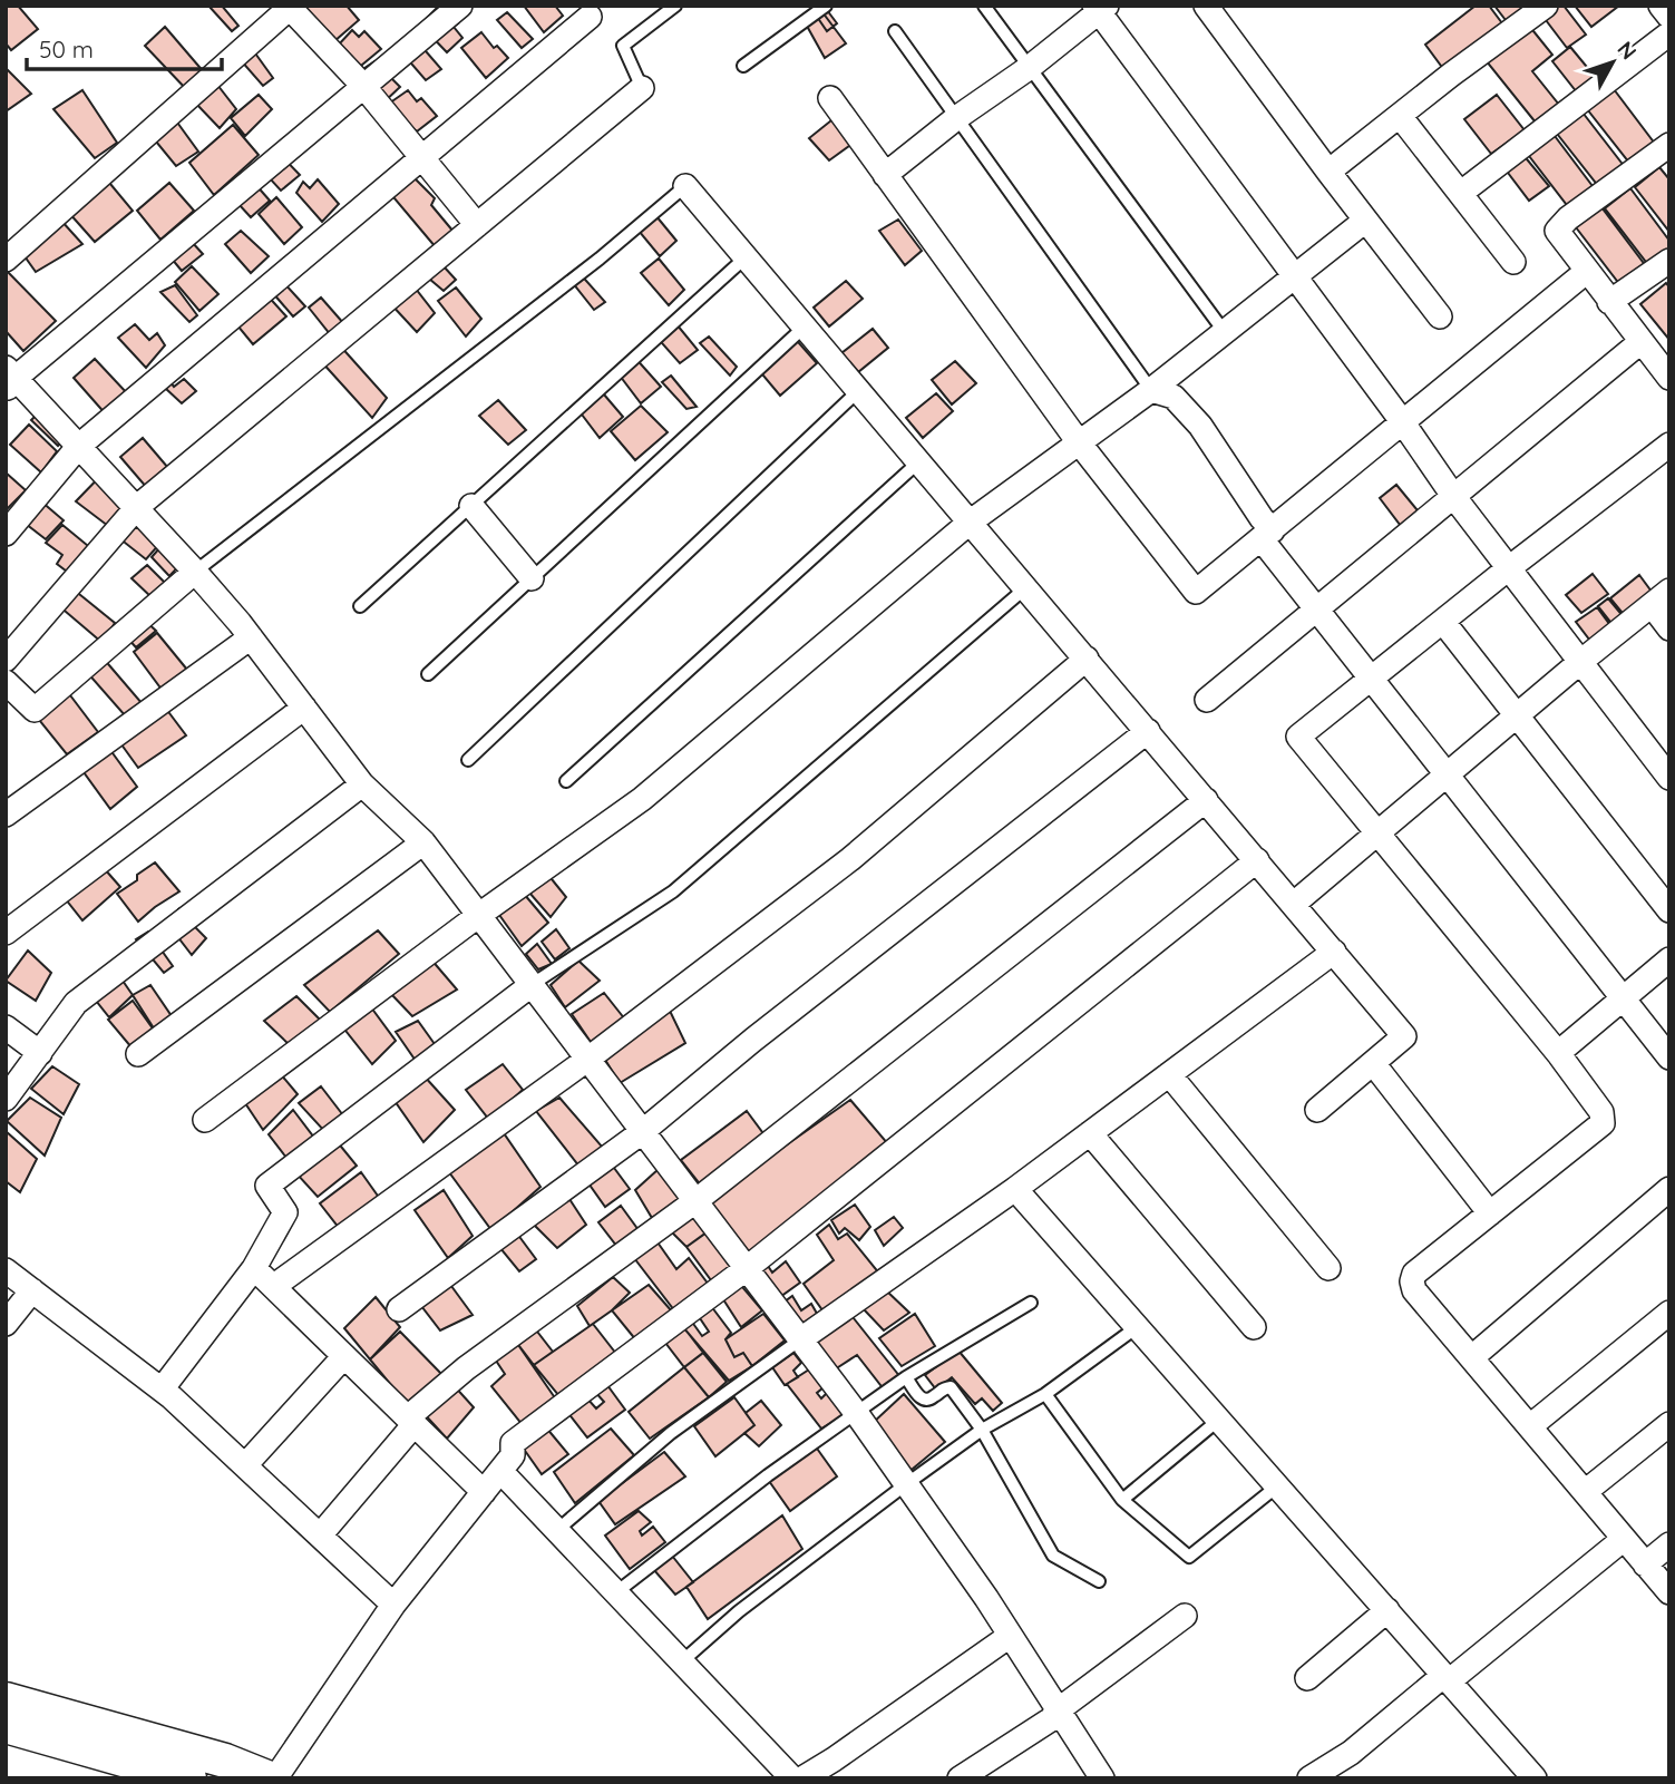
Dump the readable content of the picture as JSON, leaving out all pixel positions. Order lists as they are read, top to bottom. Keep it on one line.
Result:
{"scale_bar":"50 m","north":"top right"}
